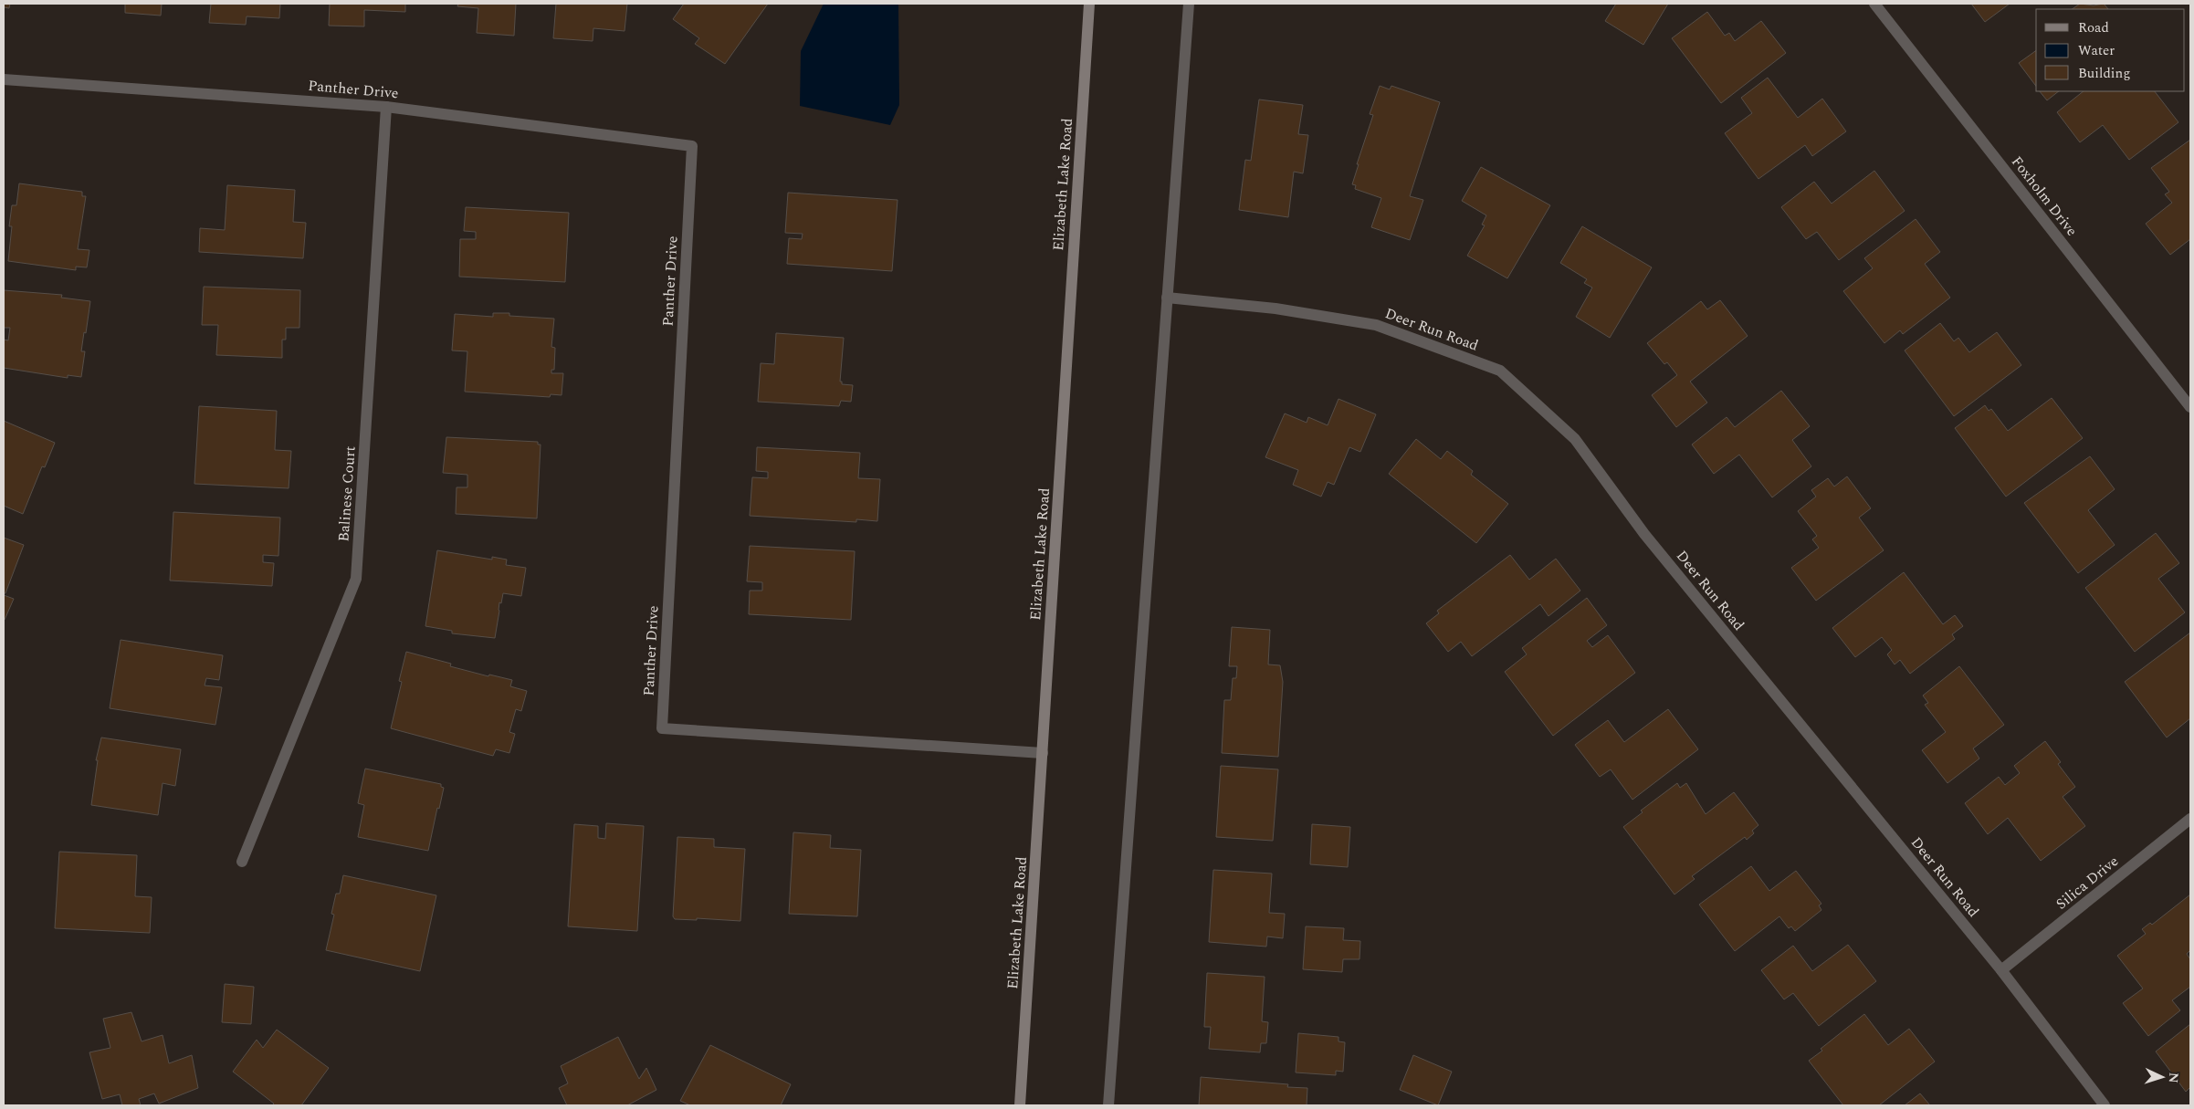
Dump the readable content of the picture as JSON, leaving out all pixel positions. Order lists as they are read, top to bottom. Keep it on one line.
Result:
{"streets":{"main road":["Elizabeth Lake Road"],"street":["Panther Drive","Foxholm Drive","Deer Run Road","Balinese Court","Silica Drive"]},"crossings":[["Panther Drive","Elizabeth Lake Road"],["Panther Drive","Balinese Court"],["Deer Run Road","Silica Drive"]],"legend":["Road","Water","Building"],"north":"right"}
